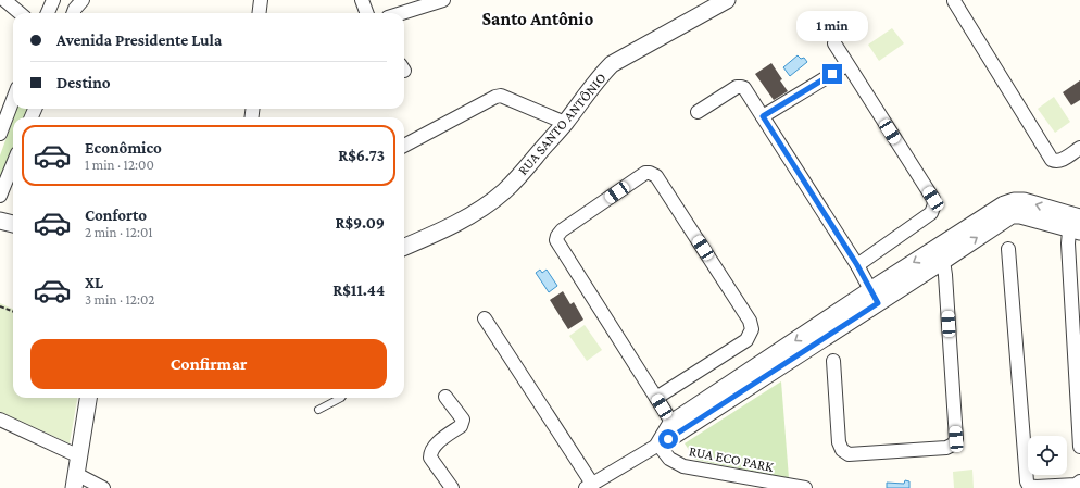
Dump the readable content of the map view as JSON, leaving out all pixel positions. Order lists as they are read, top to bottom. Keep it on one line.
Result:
{"streets":{"street":["RUA SANTO ANTÔNIO","RUA ECO PARK"]},"districts":["Santo Antônio"],"page":{"bubble":"1 min","banner":["Avenida Presidente Lula","Destino"],"list":[{"name":"Econômico","note":"1 min · 12:00","value":"R$6.73"},{"name":"Conforto","note":"2 min · 12:01","value":"R$9.09"},{"name":"XL","note":"3 min · 12:02","value":"R$11.44"}],"buttons":"Confirmar"}}
